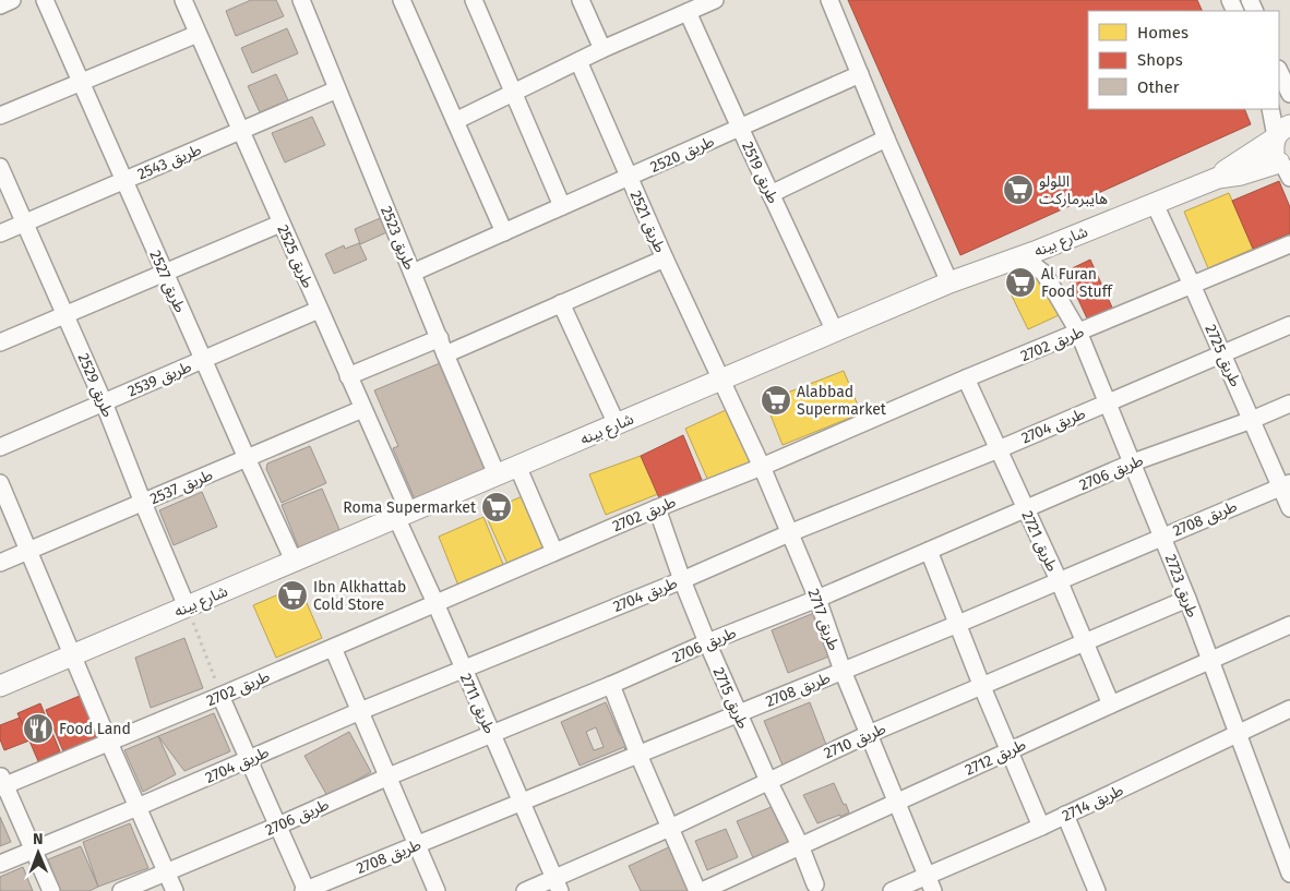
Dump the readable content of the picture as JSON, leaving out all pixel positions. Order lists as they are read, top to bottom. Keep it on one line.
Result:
{"streets":{"street":["طريق 2520","طريق 2543","طريق 2519","طريق 2521","طريق 2523","شارع بينه","طريق 2525","طريق 2527","طريق 2702","طريق 2725","طريق 2539","طريق 2529","طريق 2704","طريق 2706","طريق 2537","طريق 2708","طريق 2721","طريق 2723","طريق 2717","طريق 2715","طريق 2711","طريق 2710","طريق 2712","طريق 2714"]},"crossings":[["طريق 2520","طريق 2519"],["طريق 2520","طريق 2521"],["طريق 2520","طريق 2523"],["طريق 2543","طريق 2523"],["طريق 2543","طريق 2525"],["طريق 2543","طريق 2527"],["طريق 2543","طريق 2529"],["طريق 2519","شارع بينه"],["طريق 2521","شارع بينه"],["طريق 2521","طريق 2717"],["طريق 2523","شارع بينه"],["شارع بينه","طريق 2525"],["شارع بينه","طريق 2527"],["شارع بينه","طريق 2725"],["شارع بينه","طريق 2529"],["شارع بينه","طريق 2723"],["شارع بينه","طريق 2717"],["شارع بينه","طريق 2711"],["طريق 2525","طريق 2539"],["طريق 2525","طريق 2537"],["طريق 2525","طريق 2711"],["طريق 2527","طريق 2539"],["طريق 2527","طريق 2537"],["طريق 2702","طريق 2725"],["طريق 2702","طريق 2721"],["طريق 2702","طريق 2723"],["طريق 2702","طريق 2717"],["طريق 2702","طريق 2715"],["طريق 2702","طريق 2711"],["طريق 2725","طريق 2704"],["طريق 2725","طريق 2706"],["طريق 2725","طريق 2708"],["طريق 2539","طريق 2529"],["طريق 2529","طريق 2537"],["طريق 2704","طريق 2721"],["طريق 2704","طريق 2723"],["طريق 2704","طريق 2717"],["طريق 2704","طريق 2715"],["طريق 2704","طريق 2711"],["طريق 2706","طريق 2721"],["طريق 2706","طريق 2723"],["طريق 2706","طريق 2717"],["طريق 2706","طريق 2715"],["طريق 2706","طريق 2711"],["طريق 2708","طريق 2721"],["طريق 2708","طريق 2723"],["طريق 2708","طريق 2717"],["طريق 2708","طريق 2715"],["طريق 2708","طريق 2711"],["طريق 2721","طريق 2710"],["طريق 2721","طريق 2712"],["طريق 2723","طريق 2710"],["طريق 2723","طريق 2712"],["طريق 2723","طريق 2714"],["طريق 2717","طريق 2710"],["طريق 2717","طريق 2712"],["طريق 2717","طريق 2714"],["طريق 2715","طريق 2710"],["طريق 2715","طريق 2712"],["طريق 2711","طريق 2710"]],"places":{"supermarket":["اللولو هايبرماركت","Al Furan Food Stuff","Alabbad Supermarket","Roma Supermarket","Ibn Alkhattab Cold Store"],"restaurant":["Food Land"]},"legend":["Homes","Shops","Other"],"north":"top"}
